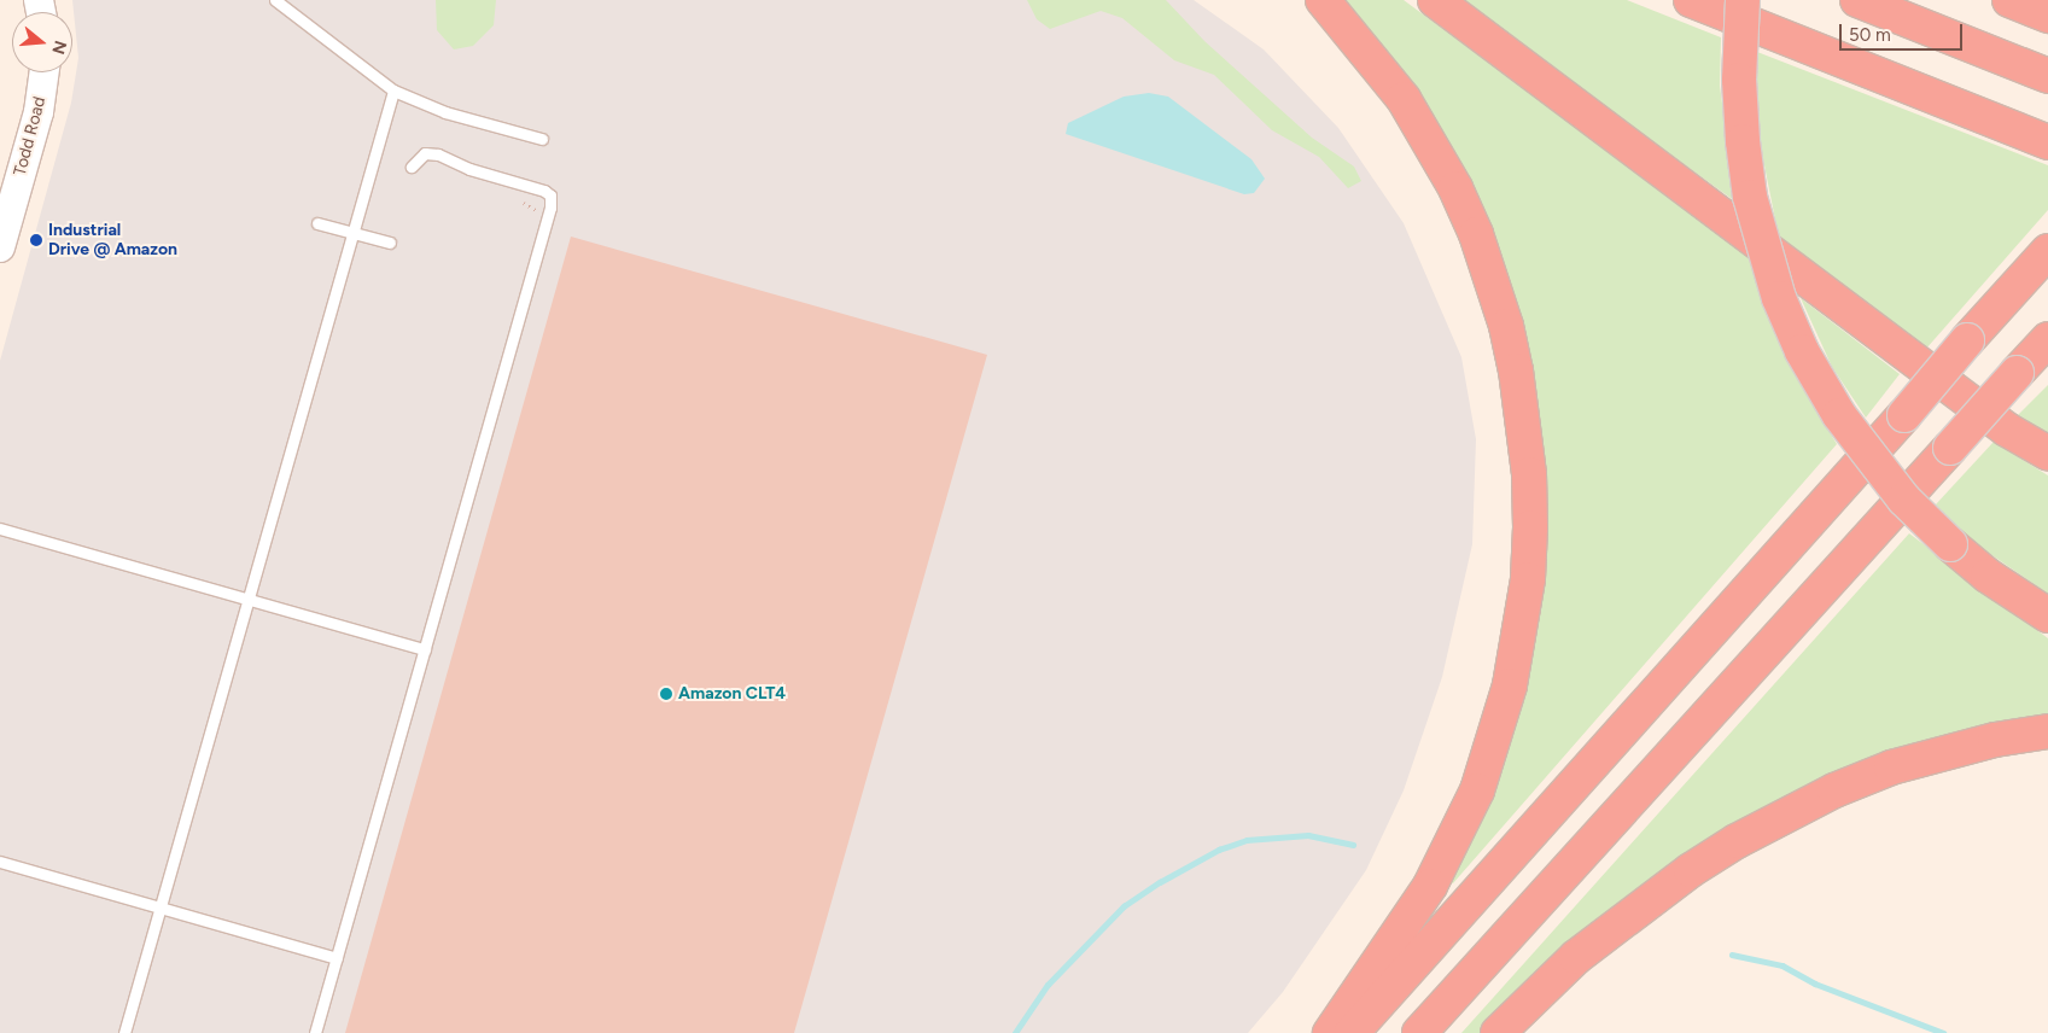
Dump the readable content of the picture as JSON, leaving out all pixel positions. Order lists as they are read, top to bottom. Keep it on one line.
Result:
{"streets":{"street":["Todd Road"]},"places":["Industrial Drive @ Amazon","Amazon CLT4"],"scale_bar":"50 m","north":"right"}
